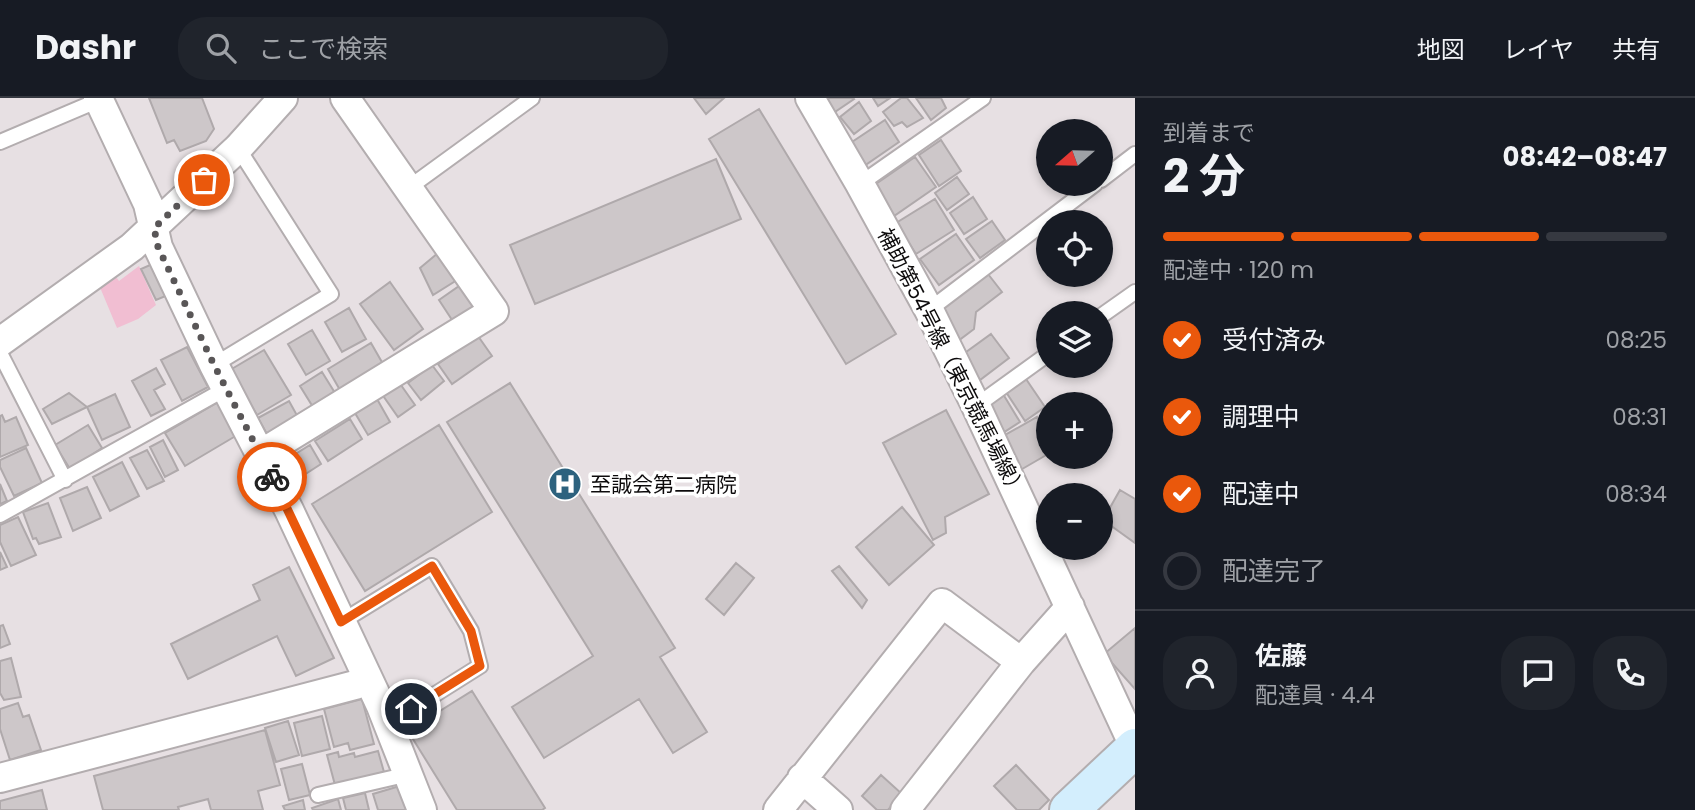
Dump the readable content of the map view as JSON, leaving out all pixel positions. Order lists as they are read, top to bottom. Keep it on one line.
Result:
{"streets":{"street":["補助第54号線（東京競馬場線）"]},"places":{"hospital":["至誠会第二病院"]},"north":"left","page":{"header":"Dashr","search":"ここで検索","nav":["地図","レイヤ","共有"],"heading":["2 分","到着まで","08:42–08:47"],"panel":["佐藤","配達員 · 4.4"],"map_buttons":["+","−"],"bar":"配達中 · 120 m","list":[["受付済み","08:25"],["調理中","08:31"],["配達中","08:34"],"配達完了"]}}
